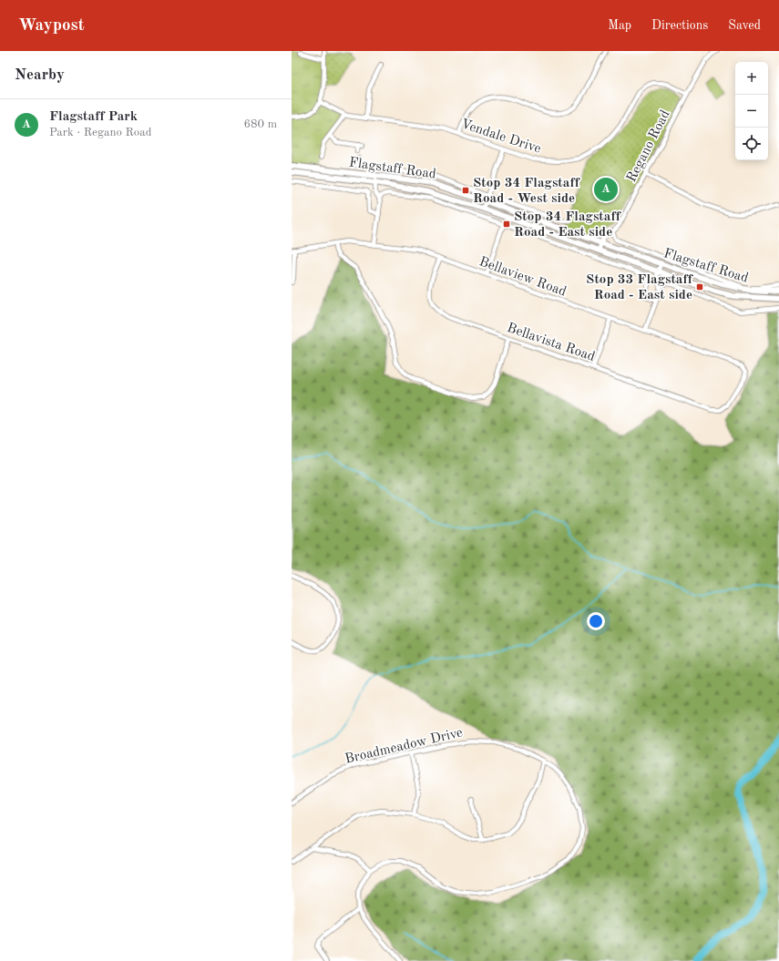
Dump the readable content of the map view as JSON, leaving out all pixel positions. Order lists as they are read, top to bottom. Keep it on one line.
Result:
{"streets":{"main road":["Flagstaff Road"],"street":["Vendale Drive","Regano Road","Bellaview Road","Bellavista Road","Broadmeadow Drive"]},"crossings":[["Vendale Drive","Regano Road"],["Regano Road","Flagstaff Road"],["Bellaview Road","Bellavista Road"]],"places":{"transit":["Stop 34 Flagstaff Road - West side","Stop 34 Flagstaff Road - East side","Stop 33 Flagstaff Road - East side"]},"page":{"header":"Waypost","nav":["Map","Directions","Saved"],"heading":"Nearby","map_buttons":["+","−"],"list":[{"mark":"A","name":"Flagstaff Park","note":"Park · Regano Road","value":"680 m"}],"pins":"A"}}
